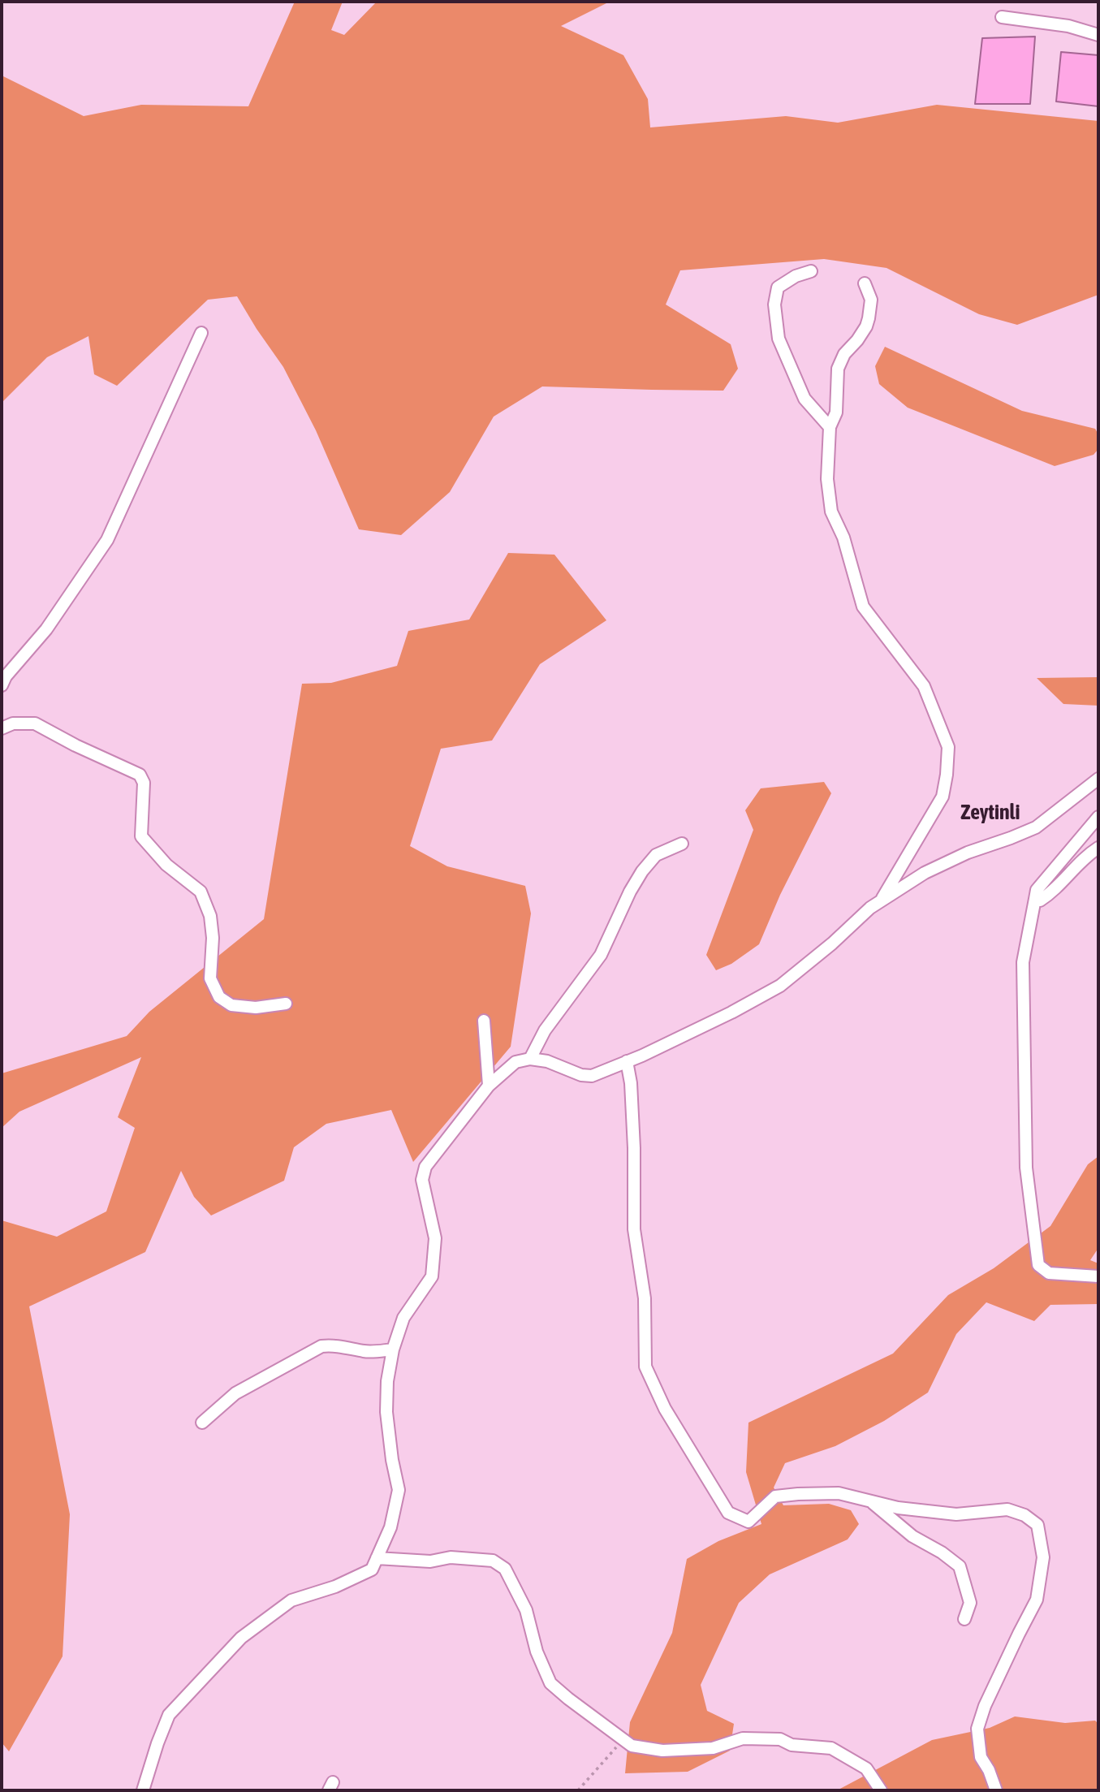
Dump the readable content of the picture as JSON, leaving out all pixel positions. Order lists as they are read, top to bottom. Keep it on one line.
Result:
{"districts":["Zeytinli"]}
